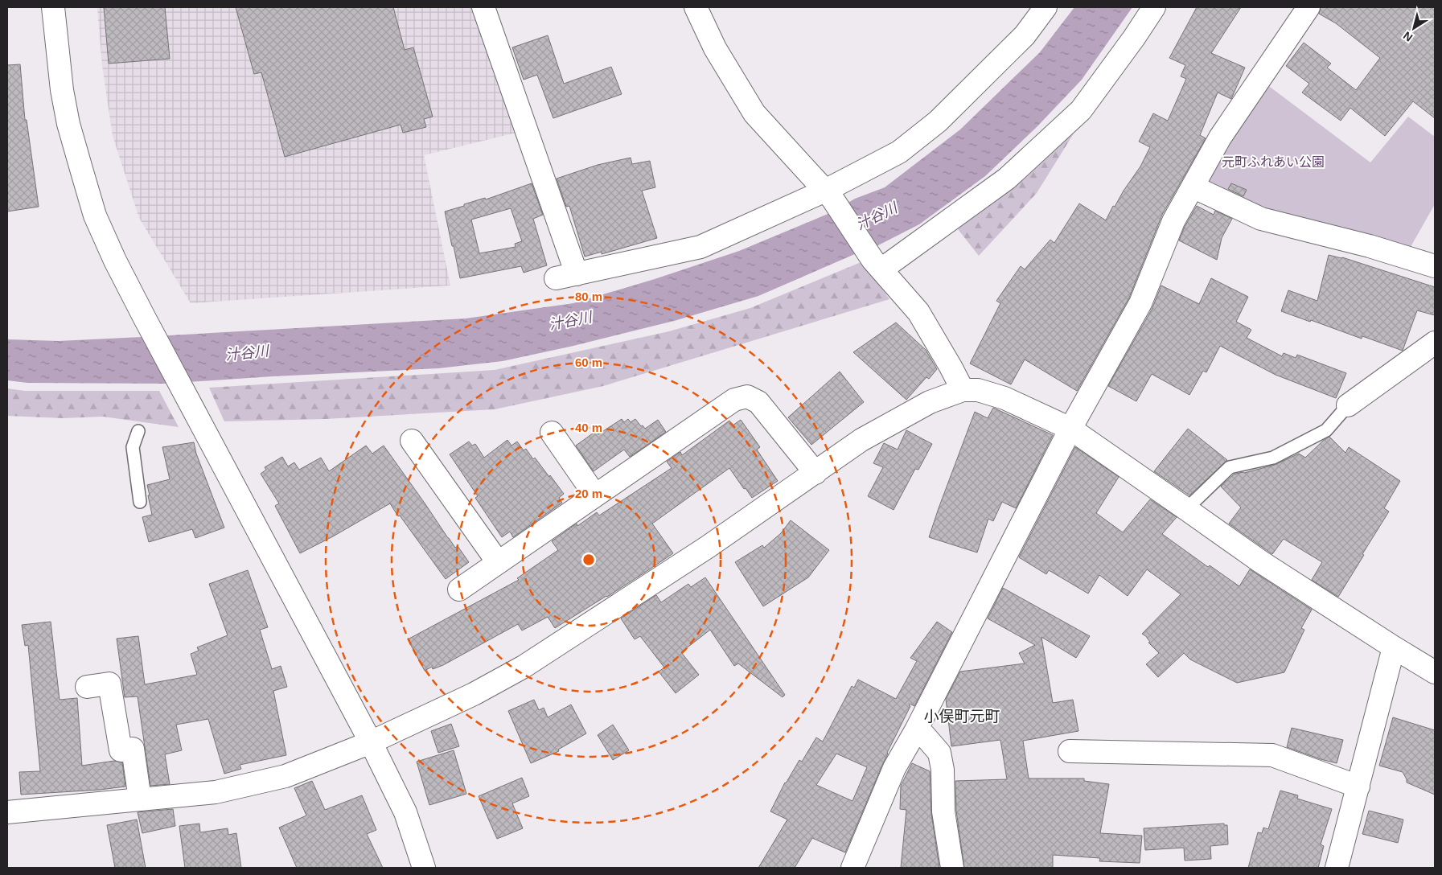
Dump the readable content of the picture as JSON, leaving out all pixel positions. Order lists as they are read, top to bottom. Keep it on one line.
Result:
{"districts":["小俣町元町"],"water":["汁谷川"],"parks":["元町ふれあい公園"],"north":"bottom left","rings":["80 m","60 m","40 m","20 m"]}
